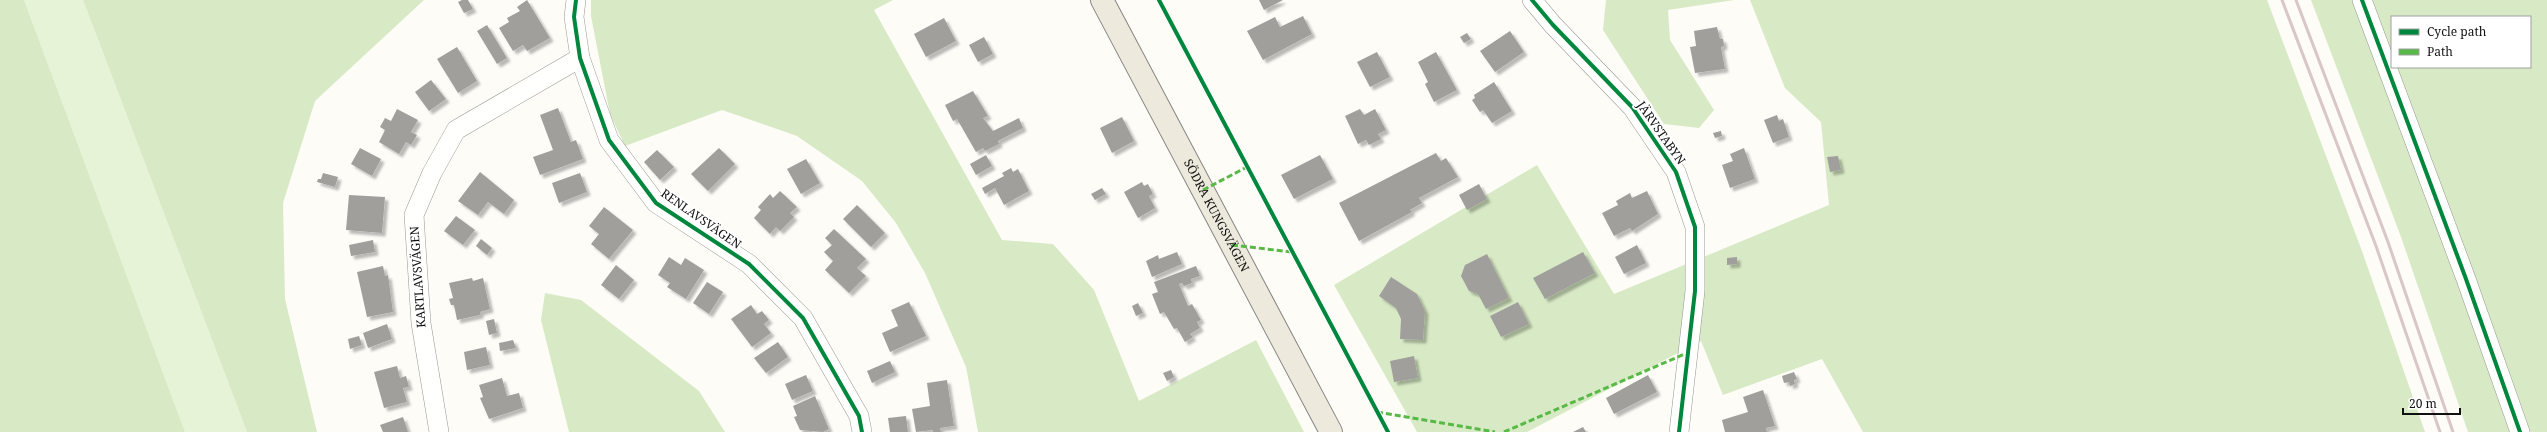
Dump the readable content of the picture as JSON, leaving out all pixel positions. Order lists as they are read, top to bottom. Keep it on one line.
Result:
{"streets":{"main road":["SÖDRA KUNGSVÄGEN"],"street":["JÄRVSTABYN","RENLAVSVÄGEN","KARTLAVSVÄGEN"]},"crossings":[["RENLAVSVÄGEN","KARTLAVSVÄGEN"]],"legend":["Cycle path","Path"],"scale_bar":"20 m"}
